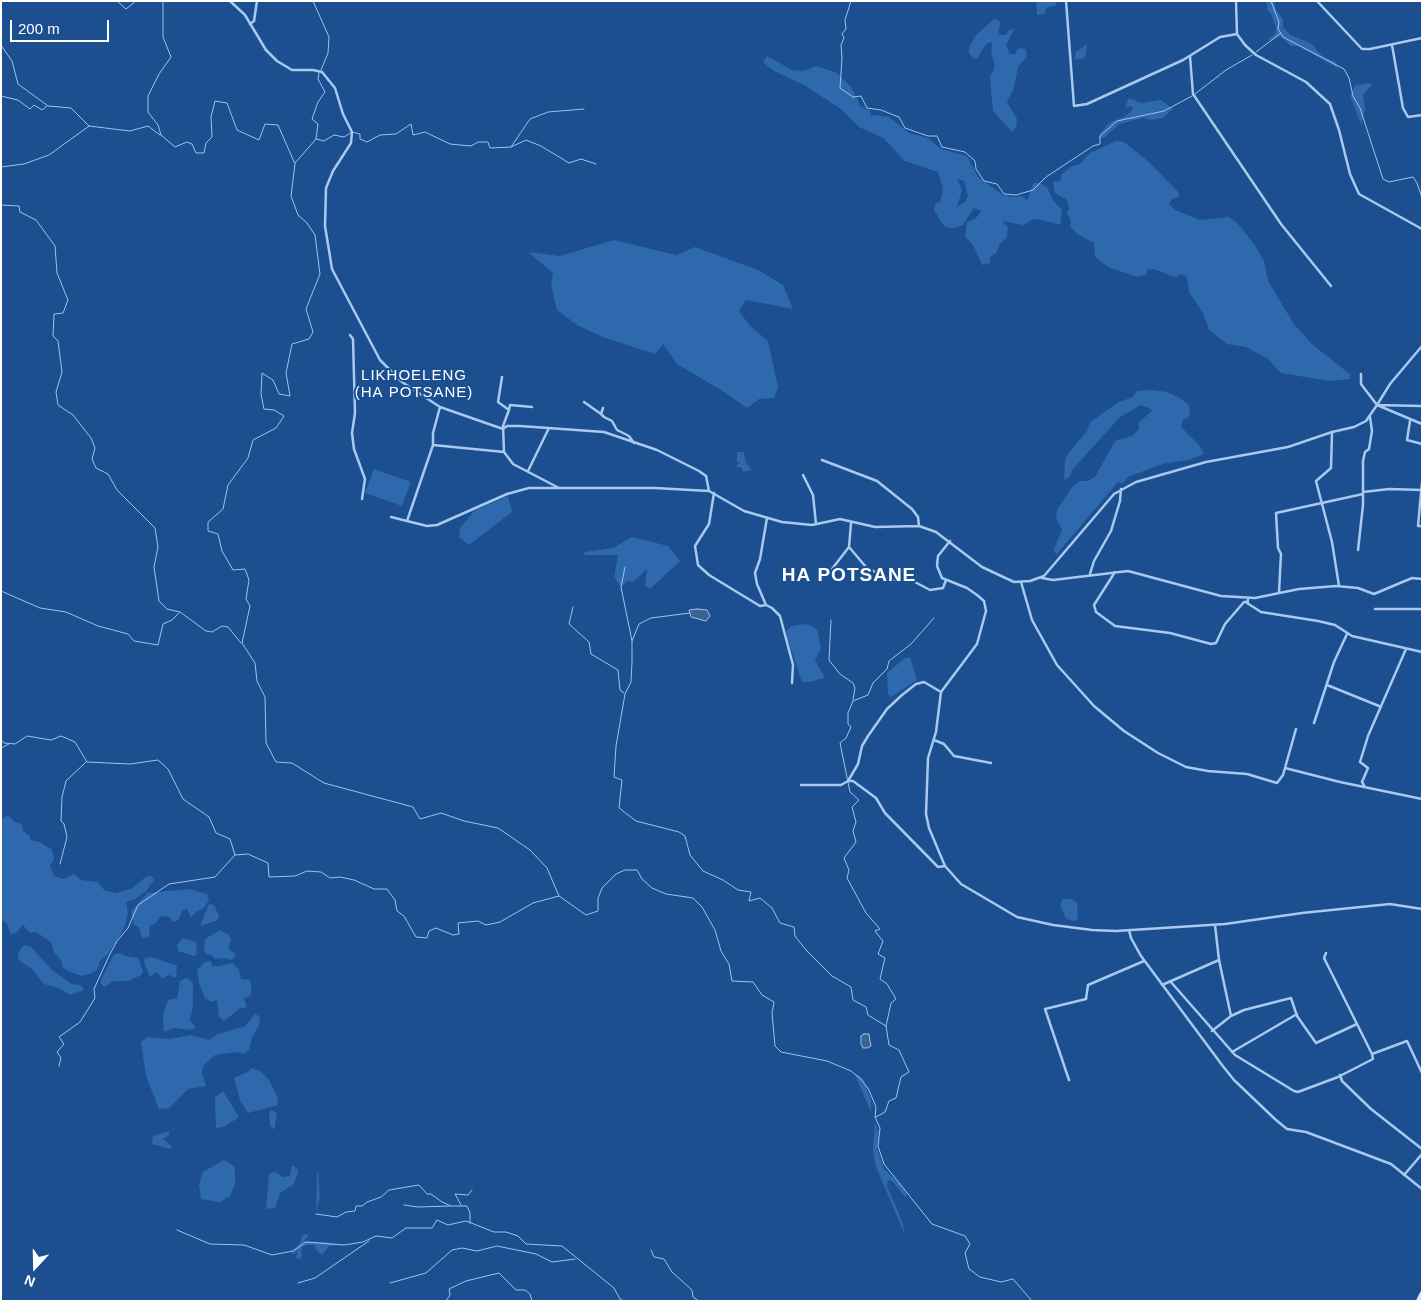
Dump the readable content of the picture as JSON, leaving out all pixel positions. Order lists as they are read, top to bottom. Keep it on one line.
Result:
{"districts":["LIKHOELENG (HA POTSANE)","HA POTSANE"],"scale_bar":"200 m","north":"bottom"}
